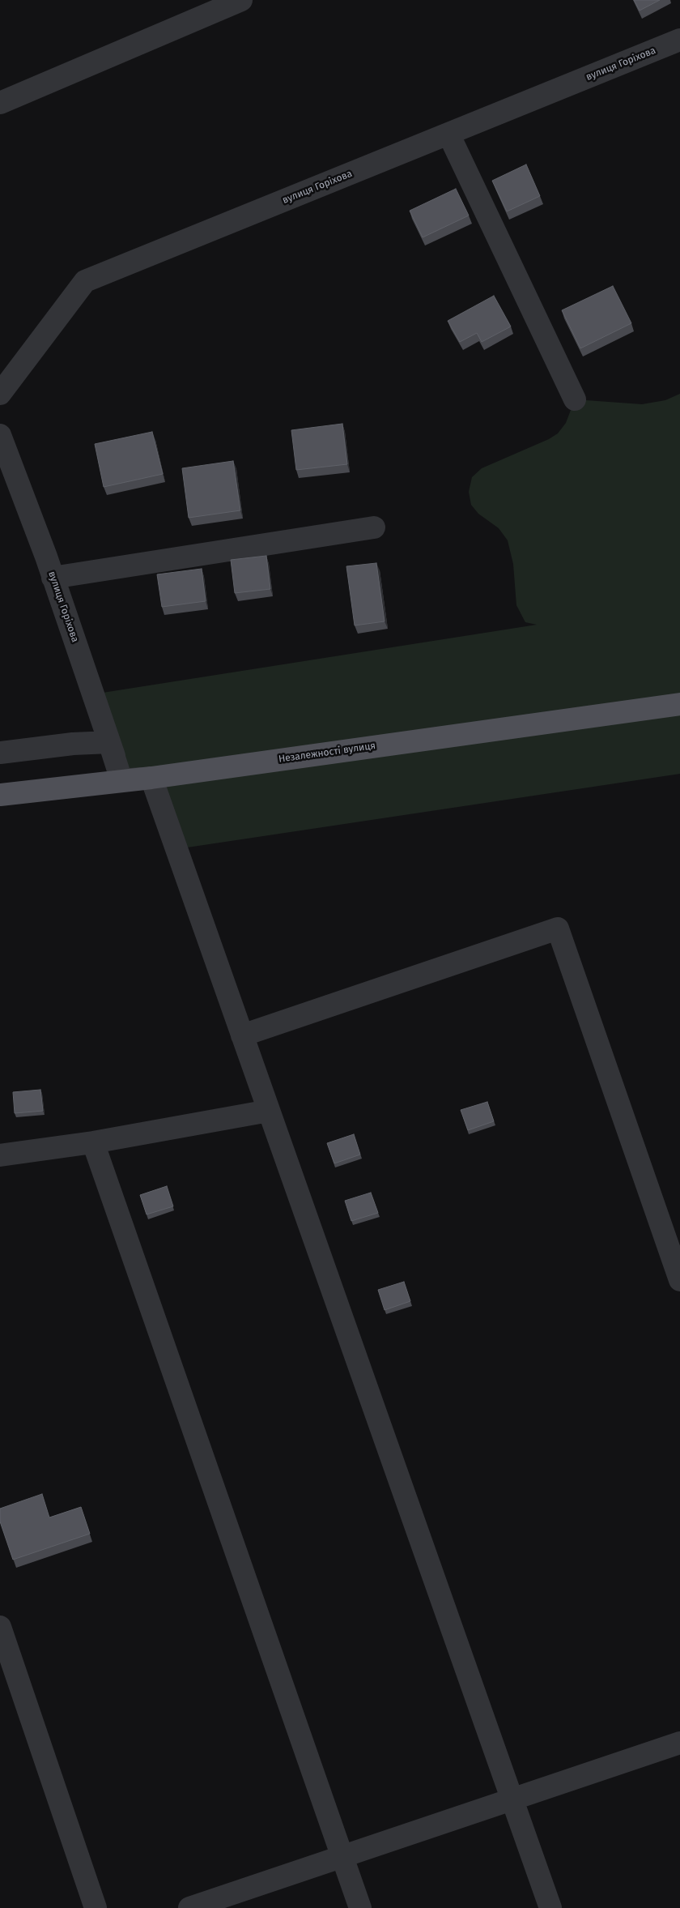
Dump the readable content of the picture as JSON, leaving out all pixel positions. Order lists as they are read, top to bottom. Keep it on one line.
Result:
{"streets":{"street":["вулиця Горіхова","Незалежності вулиця"]}}
